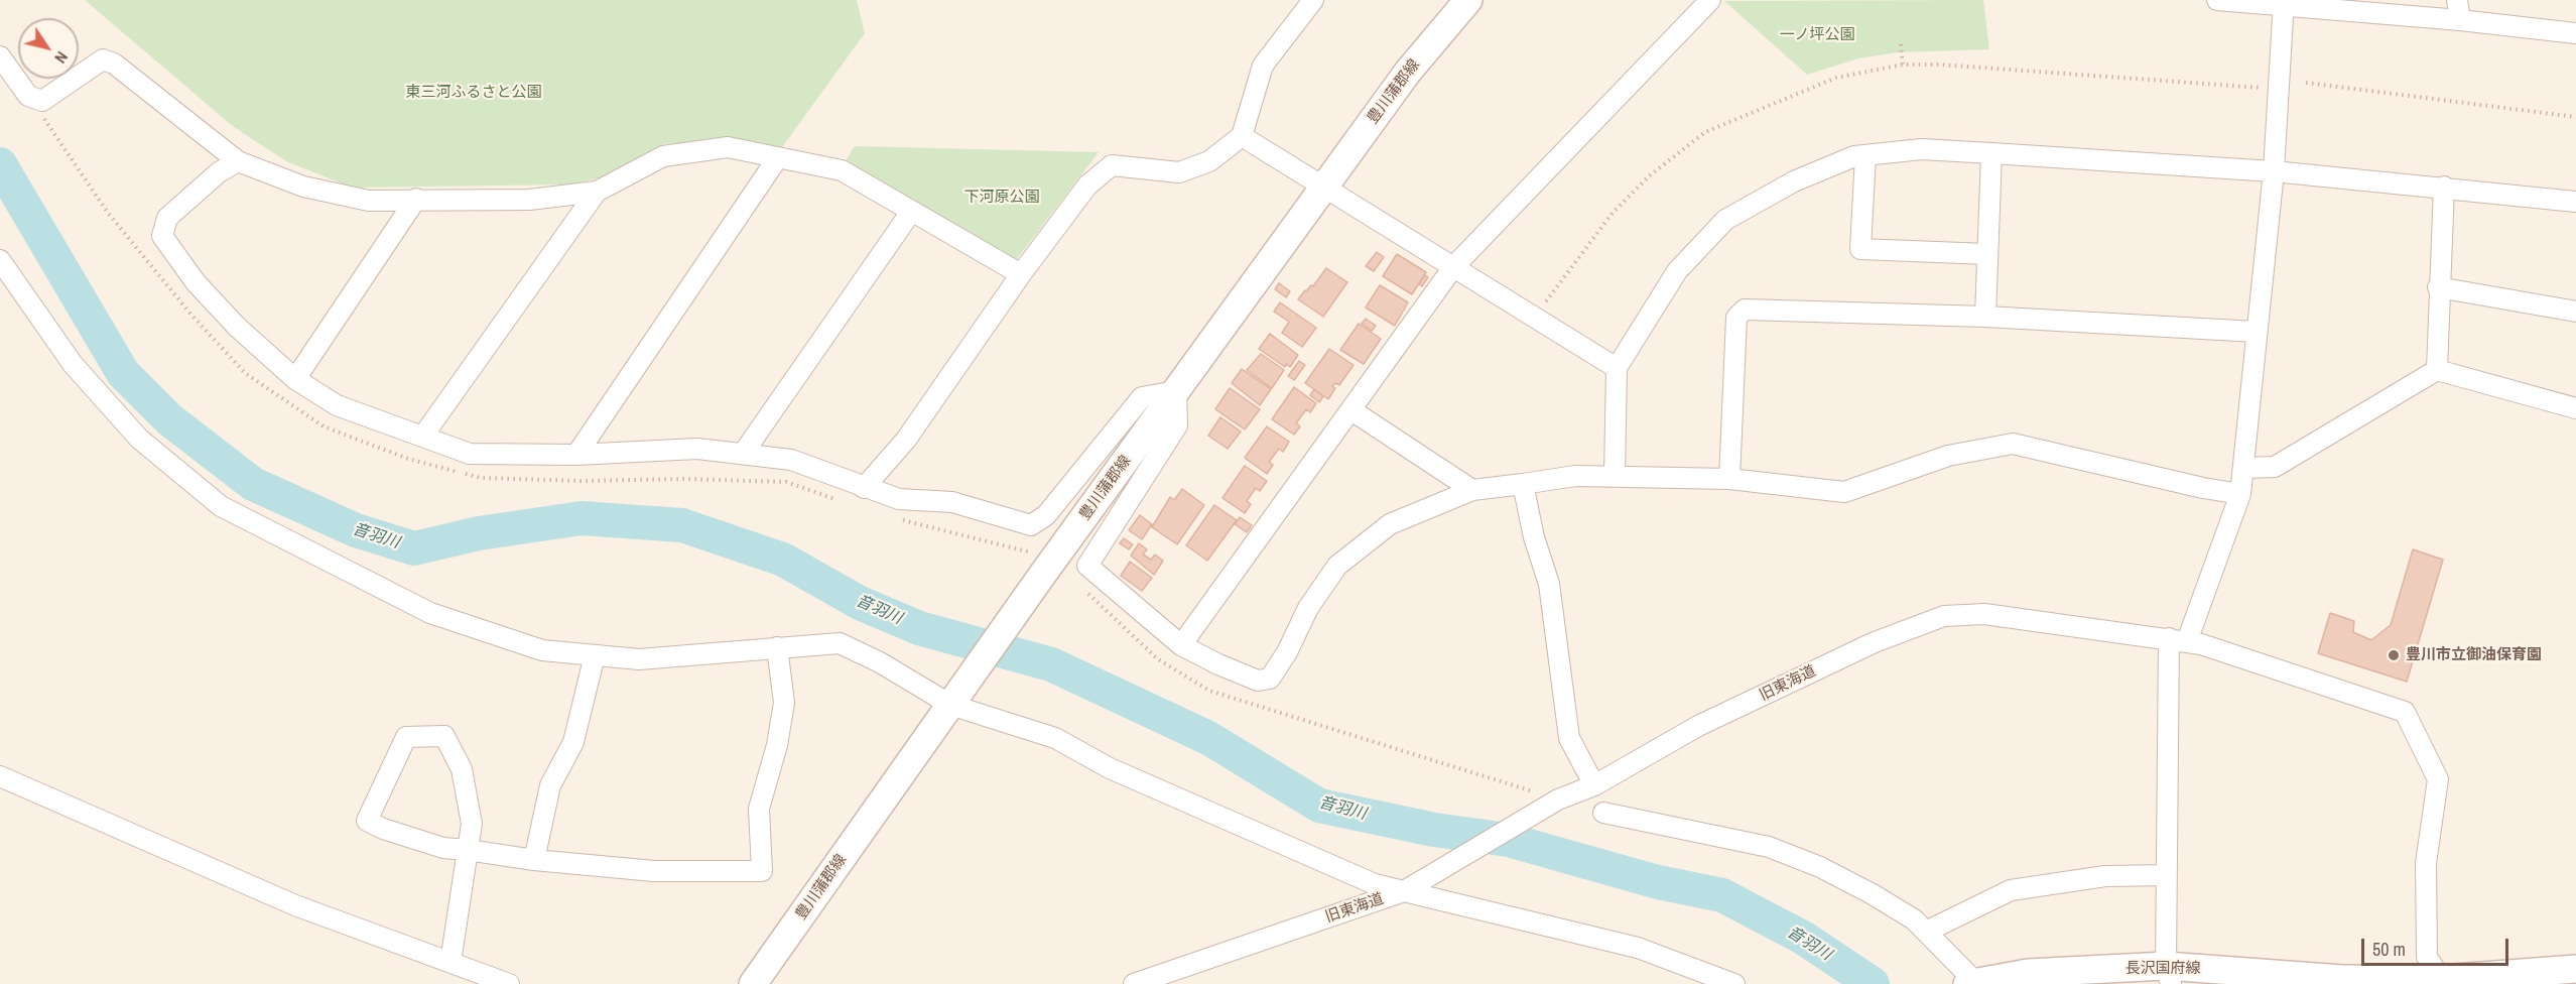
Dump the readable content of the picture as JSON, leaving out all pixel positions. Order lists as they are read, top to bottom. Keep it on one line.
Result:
{"streets":{"main road":["豊川蒲郡線","長沢国府線"],"street":["旧東海道"]},"crossings":[["旧東海道","長沢国府線"]],"water":["音羽川"],"parks":["一ノ坪公園","東三河ふるさと公園","下河原公園"],"places":["豊川市立御油保育園"],"scale_bar":"50 m","north":"bottom right"}
